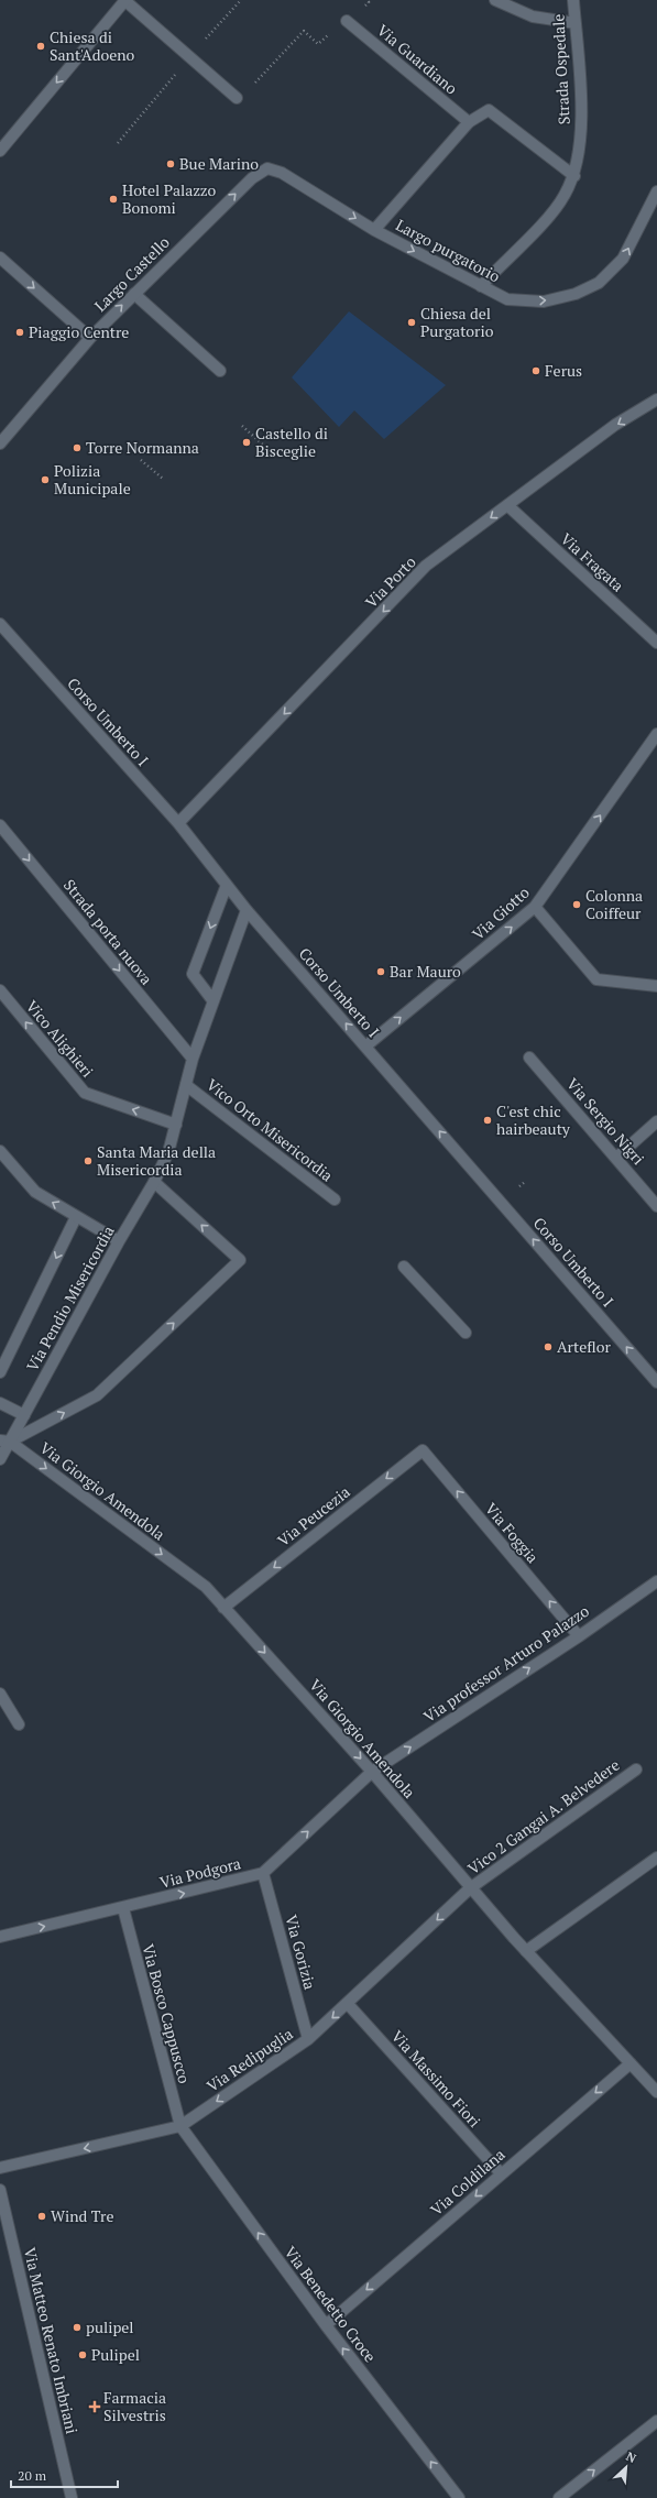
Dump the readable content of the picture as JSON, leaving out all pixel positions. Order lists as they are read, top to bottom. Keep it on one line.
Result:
{"streets":{"street":["Via Guardiano","Strada Ospedale","Largo purgatorio","Largo Castello","Via Fragata","Via Porto","Corso Umberto I","Via Giotto","Strada porta nuova","Vico Alighieri","Via Sergio Nigri","Vico Orto Misericordia","Via Pendio Misericordia","Via Giorgio Amendola","Via Peucezia","Via Foggia","Via professor Arturo Palazzo","Vico 2 Gangai A. Belvedere","Via Podgora","Via Gorizia","Via Bosco Cappuscco","Via Redipuglia","Via Massimo Fiori","Via Coldilana","Via Benedetto Croce","Via Matteo Renato Imbriani"]},"crossings":[["Via Guardiano","Largo purgatorio"],["Strada Ospedale","Largo purgatorio"],["Largo purgatorio","Largo Castello"],["Via Fragata","Via Porto"],["Via Porto","Corso Umberto I"],["Corso Umberto I","Via Giotto"],["Corso Umberto I","Via Pendio Misericordia"],["Strada porta nuova","Via Pendio Misericordia"],["Vico Alighieri","Via Pendio Misericordia"],["Vico Orto Misericordia","Via Pendio Misericordia"],["Via Pendio Misericordia","Via Giorgio Amendola"],["Via Giorgio Amendola","Via Peucezia"],["Via Giorgio Amendola","Via professor Arturo Palazzo"],["Via Giorgio Amendola","Vico 2 Gangai A. Belvedere"],["Via Giorgio Amendola","Via Podgora"],["Via Giorgio Amendola","Via Redipuglia"],["Via Giorgio Amendola","Via Coldilana"],["Via Peucezia","Via Foggia"],["Via Foggia","Via professor Arturo Palazzo"],["Via professor Arturo Palazzo","Via Podgora"],["Vico 2 Gangai A. Belvedere","Via Redipuglia"],["Via Podgora","Via Gorizia"],["Via Podgora","Via Bosco Cappuscco"],["Via Gorizia","Via Redipuglia"],["Via Bosco Cappuscco","Via Redipuglia"],["Via Bosco Cappuscco","Via Benedetto Croce"],["Via Redipuglia","Via Massimo Fiori"],["Via Redipuglia","Via Benedetto Croce"],["Via Massimo Fiori","Via Coldilana"],["Via Coldilana","Via Benedetto Croce"]],"one_way":["Largo purgatorio","Largo Castello","Via Porto","Corso Umberto I","Via Giotto","Strada porta nuova","Vico Alighieri","Via Giorgio Amendola","Via Peucezia","Via Foggia","Via professor Arturo Palazzo","Via Podgora","Via Redipuglia","Via Coldilana","Via Benedetto Croce"],"places":{"other":["Chiesa di Sant'Adoeno","Bue Marino","Hotel Palazzo Bonomi","Chiesa del Purgatorio","Piaggio Centre","Ferus","Castello di Bisceglie","Torre Normanna","Polizia Municipale","Colonna Coiffeur","Bar Mauro","C'est chic hairbeauty","Santa Maria della Misericordia","Arteflor","Wind Tre","pulipel","Pulipel"],"health":["Farmacia Silvestris"]},"scale_bar":"20 m","north":"top right"}
